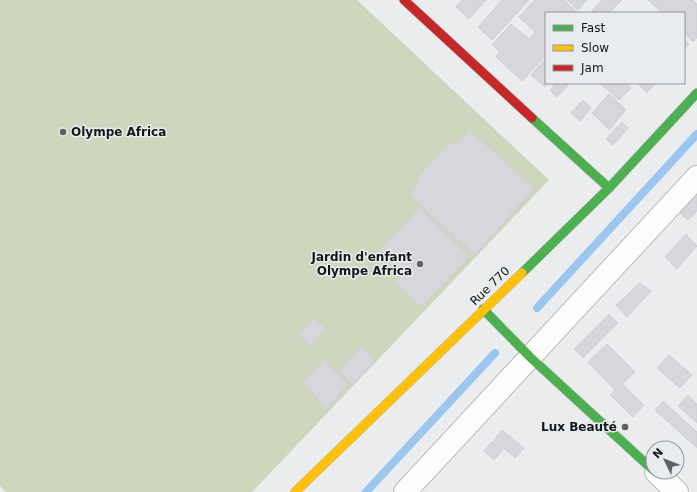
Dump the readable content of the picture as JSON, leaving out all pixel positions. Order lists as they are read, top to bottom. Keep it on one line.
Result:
{"streets":{"street":["Rue 770"]},"places":["Olympe Africa","Jardin d'enfant Olympe Africa","Lux Beauté"],"legend":["Fast","Slow","Jam"],"north":"top left"}
